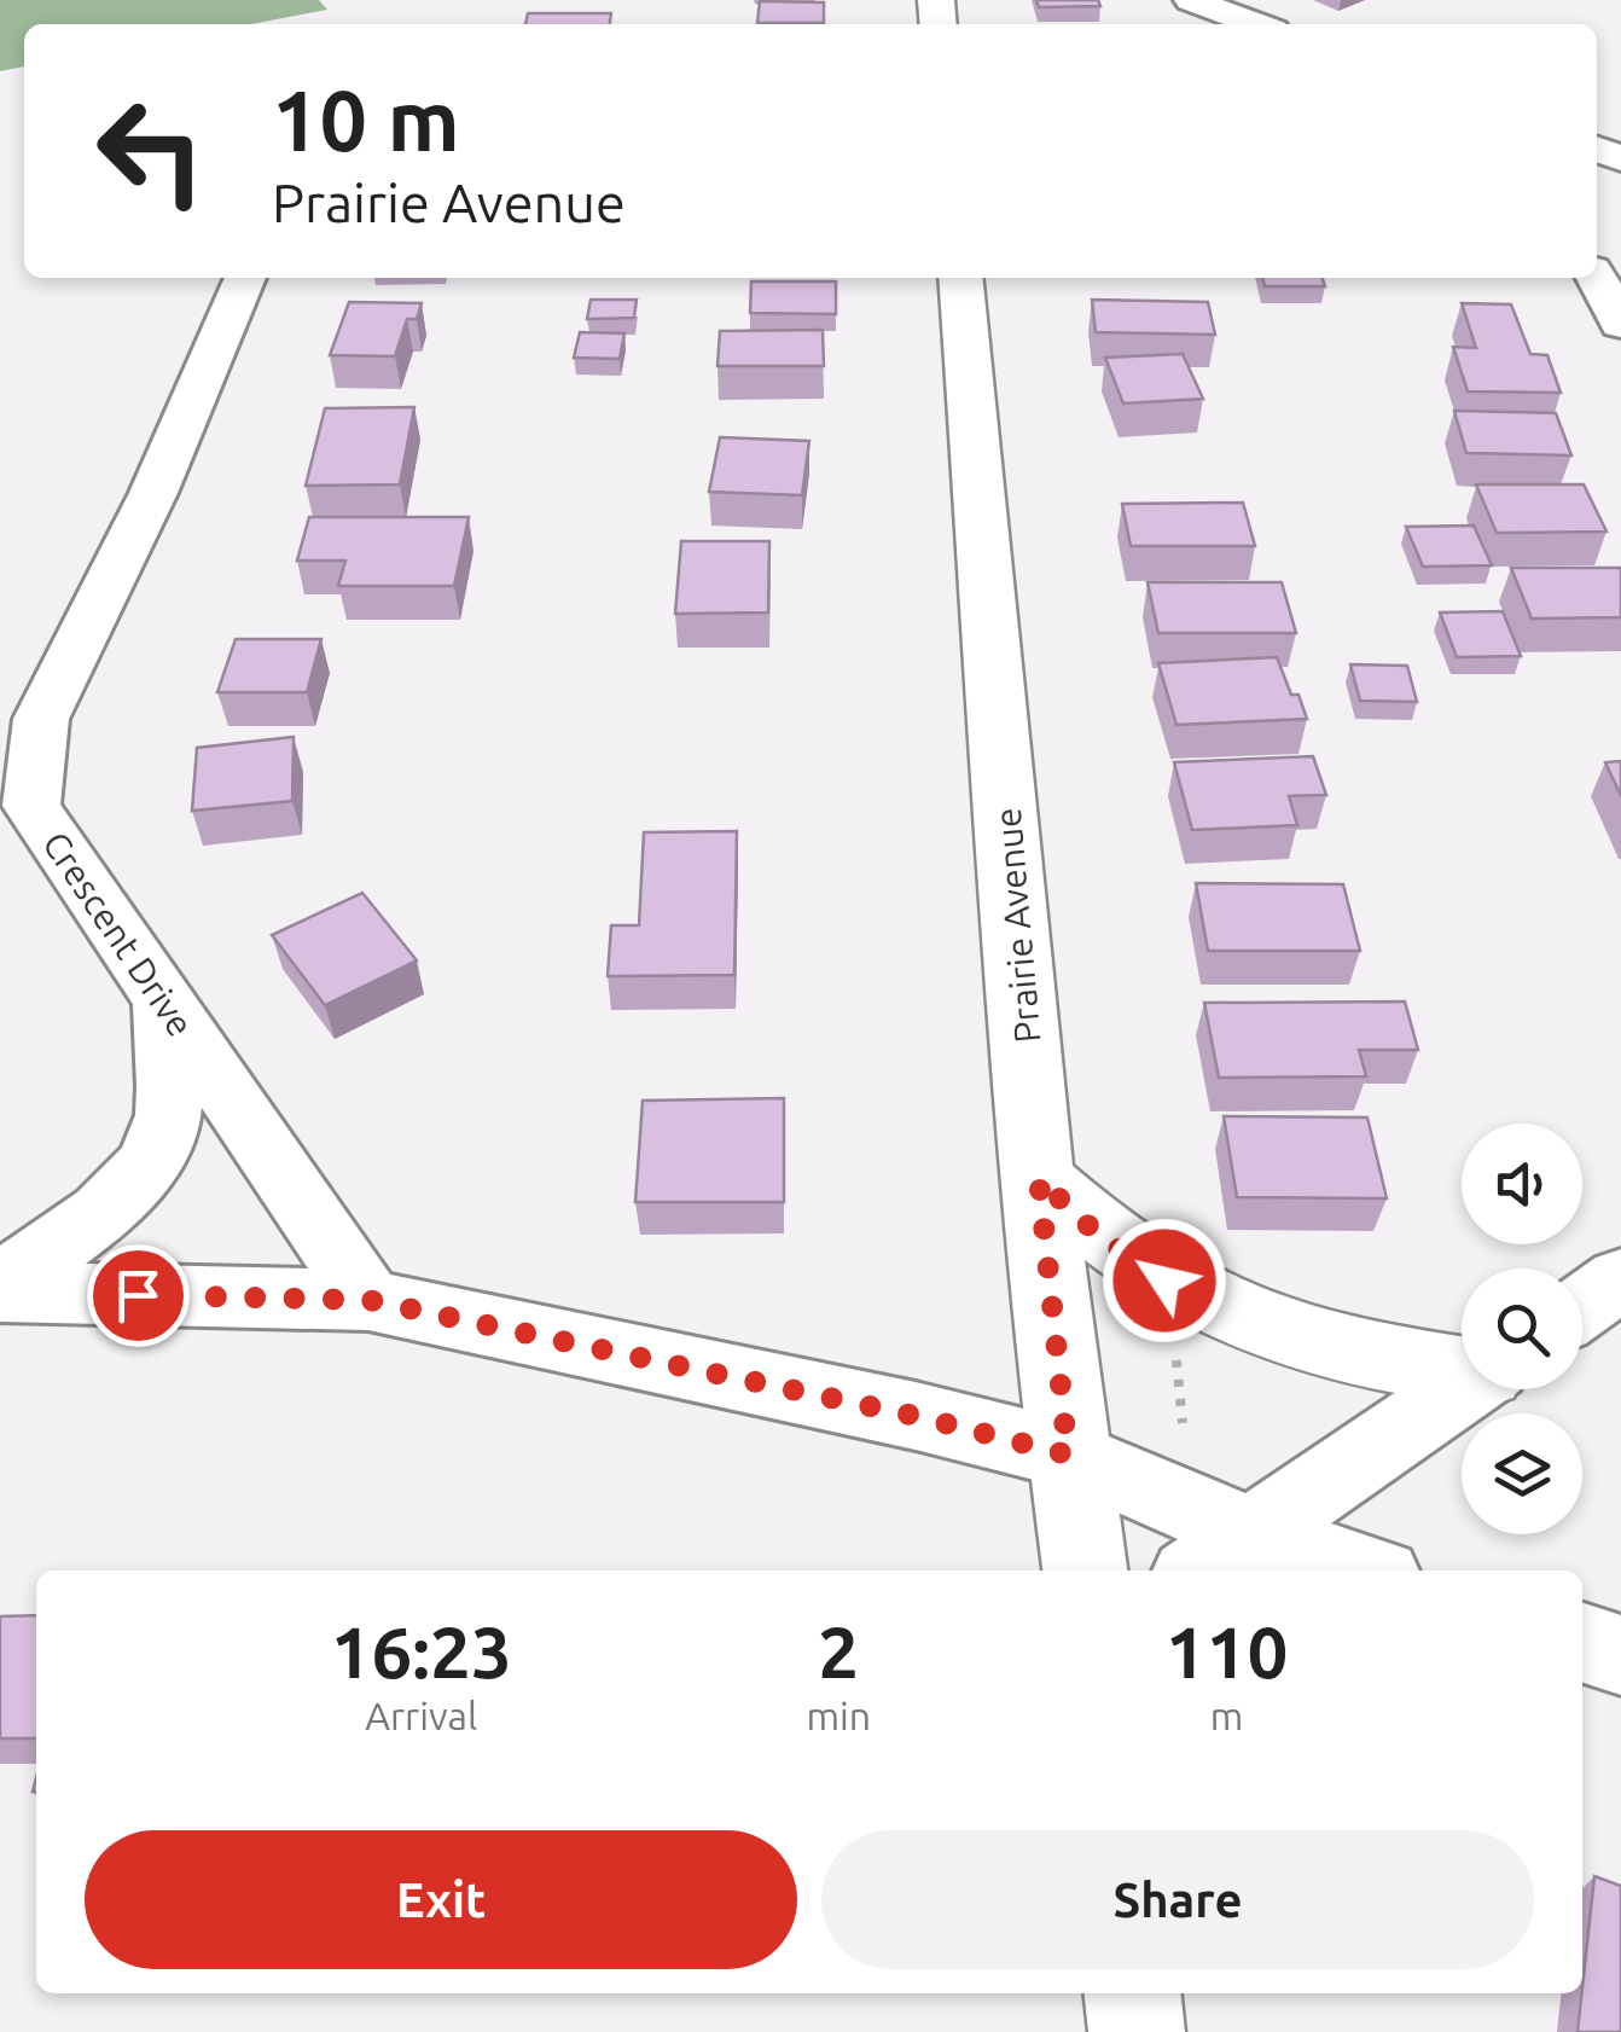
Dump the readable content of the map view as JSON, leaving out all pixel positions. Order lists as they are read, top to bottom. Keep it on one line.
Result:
{"streets":{"main road":["Prairie Avenue"],"street":["Crescent Drive"]},"page":{"turn":["10 m","Prairie Avenue"],"eta":["16:23","Arrival","2","min","110","m"],"buttons":["Exit","Share"]}}
